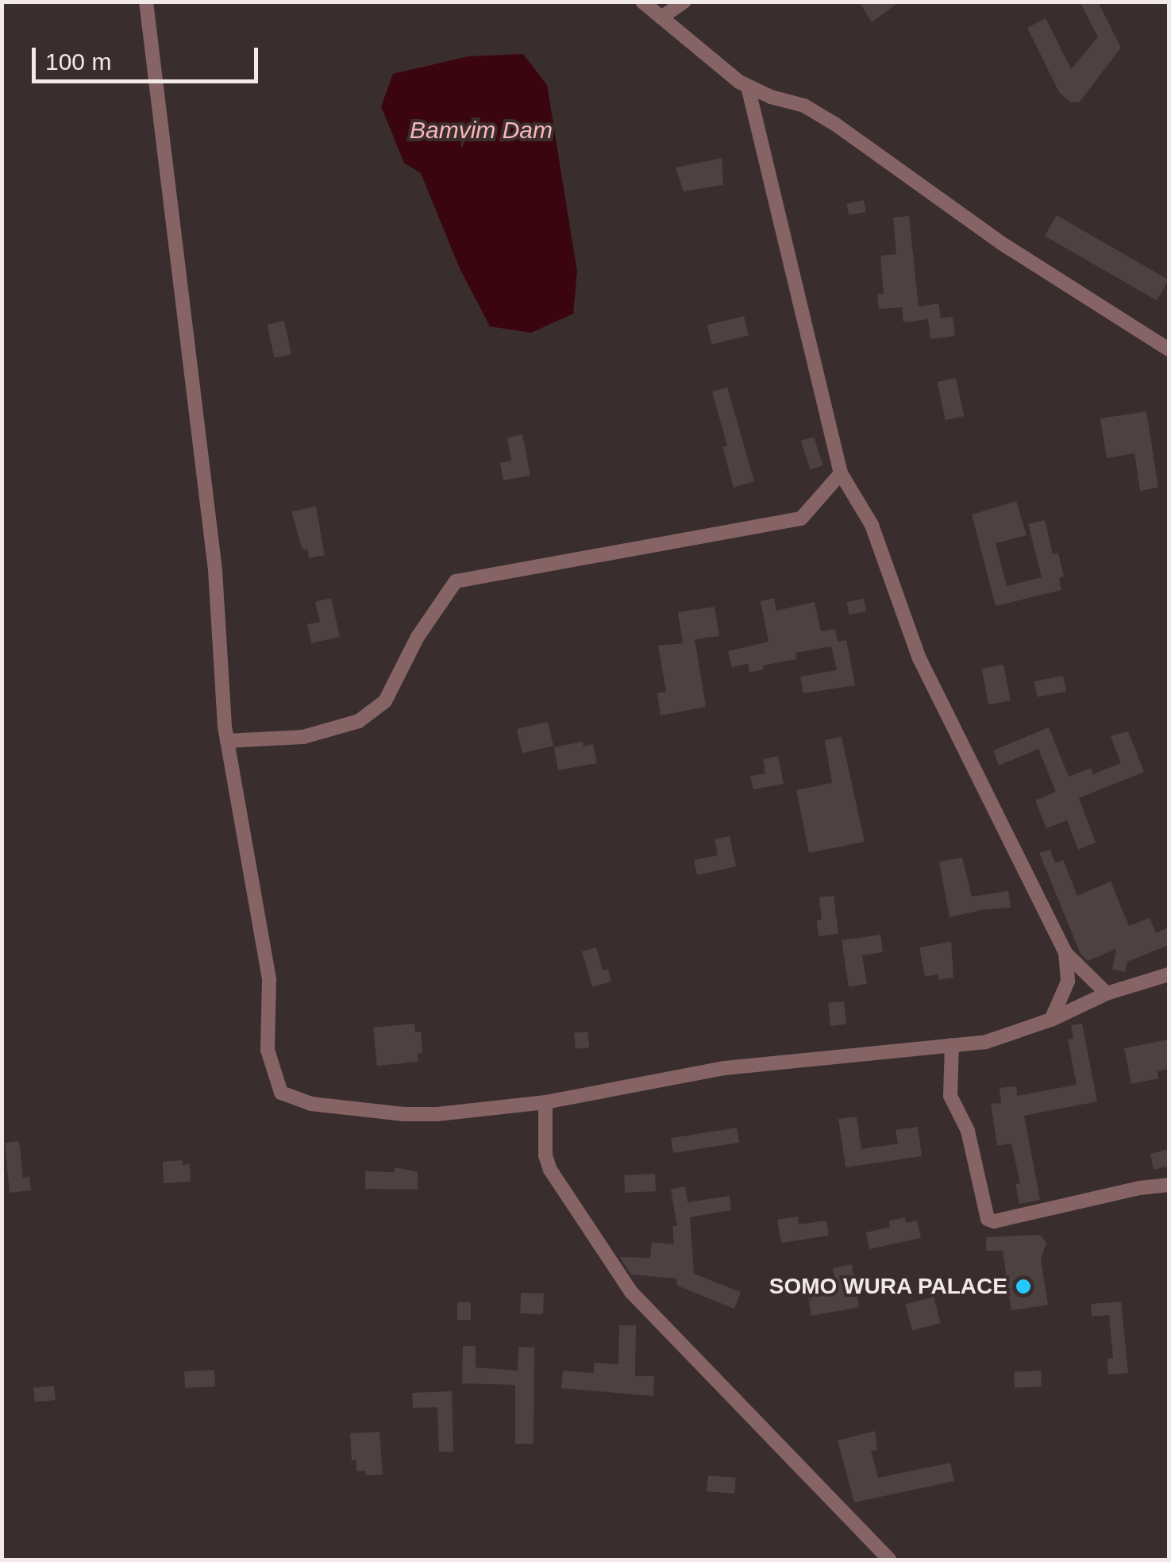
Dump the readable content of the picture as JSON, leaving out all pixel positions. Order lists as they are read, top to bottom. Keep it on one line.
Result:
{"water":["Bamvim Dam"],"places":["SOMO WURA PALACE"],"scale_bar":"100 m"}
